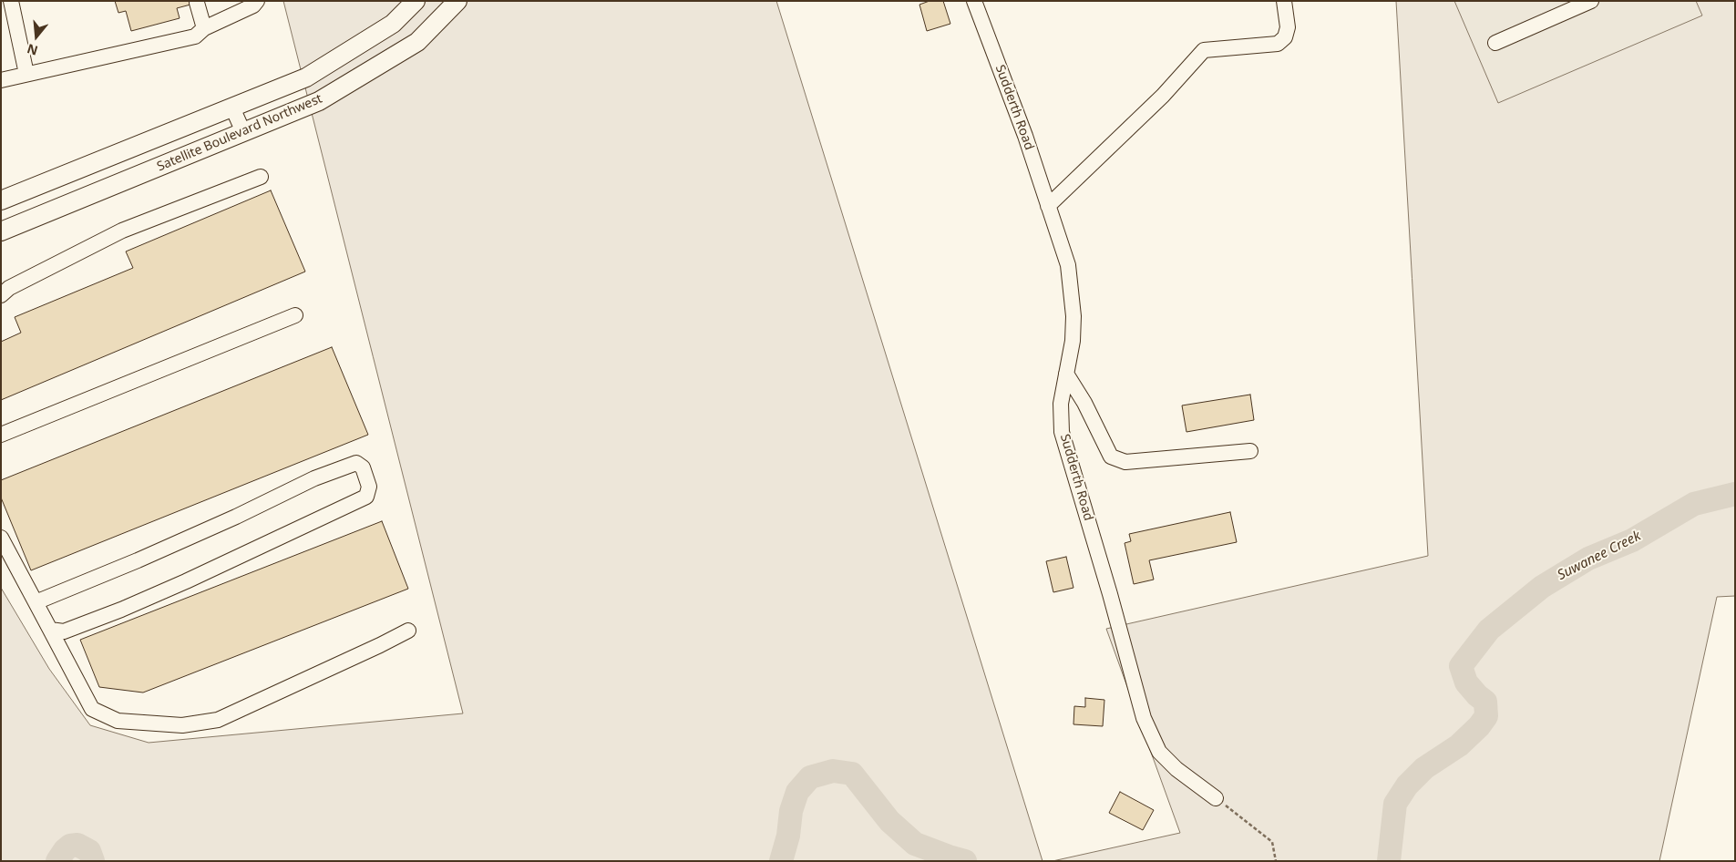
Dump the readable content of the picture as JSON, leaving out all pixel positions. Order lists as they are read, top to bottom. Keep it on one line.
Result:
{"streets":{"main road":["Satellite Boulevard Northwest"],"street":["Sudderth Road"]},"water":["Suwanee Creek"],"north":"bottom"}
